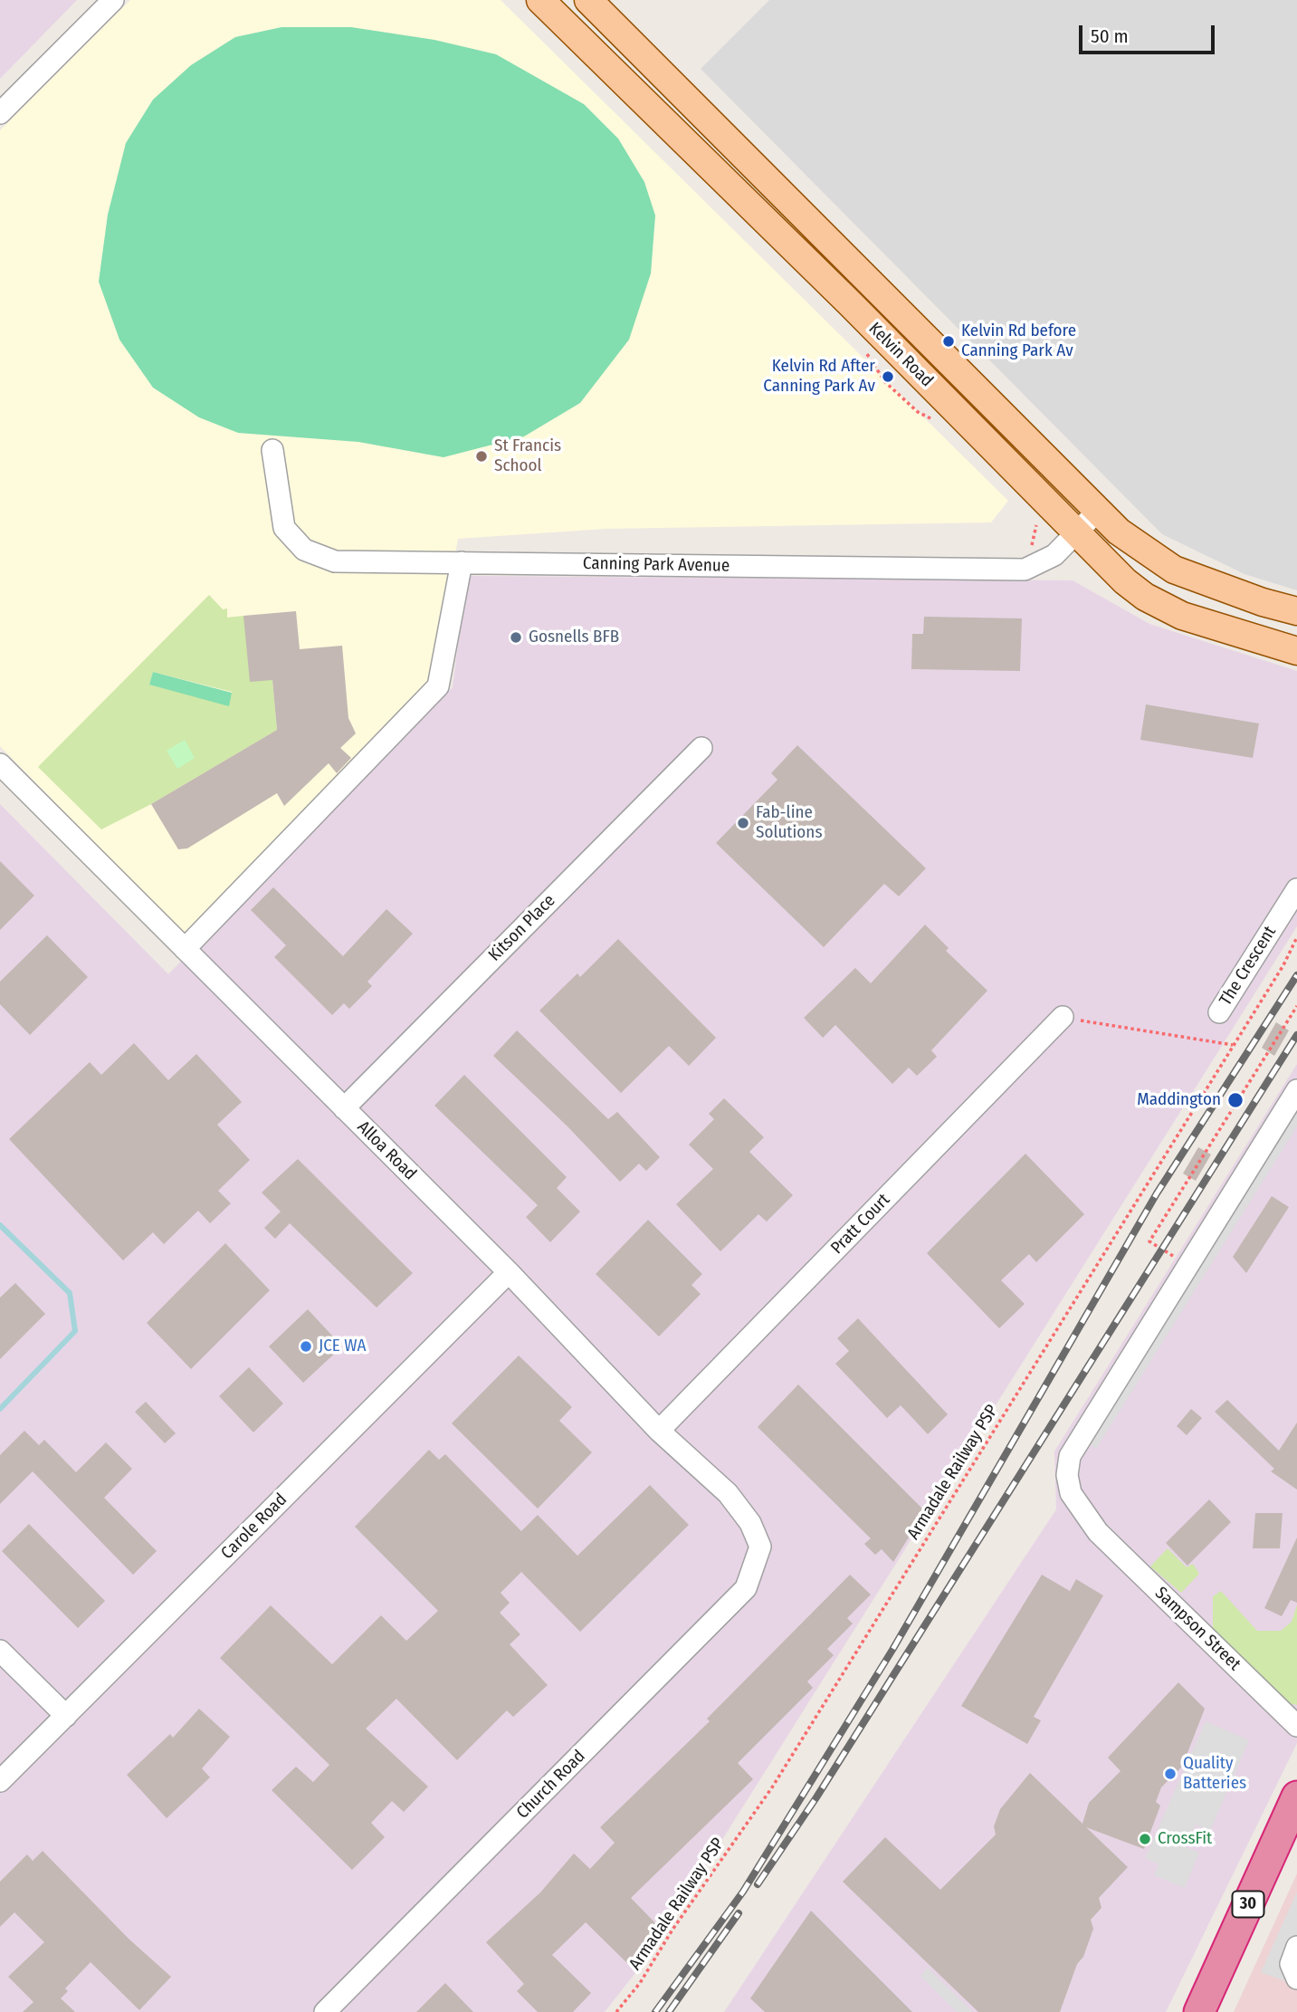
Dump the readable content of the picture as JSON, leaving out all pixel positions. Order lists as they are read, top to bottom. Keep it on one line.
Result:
{"streets":{"highway":["30"],"main road":["Kelvin Road"],"street":["Canning Park Avenue","Kitson Place","The Crescent","Alloa Road","Pratt Court","Carole Road","Sampson Street","Church Road"],"path":["Armadale Railway PSP"]},"crossings":[["Kelvin Road","Canning Park Avenue"],["Kitson Place","Alloa Road"],["Alloa Road","Pratt Court"],["Alloa Road","Carole Road"],["Alloa Road","Church Road"]],"places":["Kelvin Rd before Canning Park Av","Kelvin Rd After Canning Park Av","St Francis School","Gosnells BFB","Fab-line Solutions","Maddington","JCE WA","Quality Batteries","CrossFit"],"scale_bar":"50 m"}
